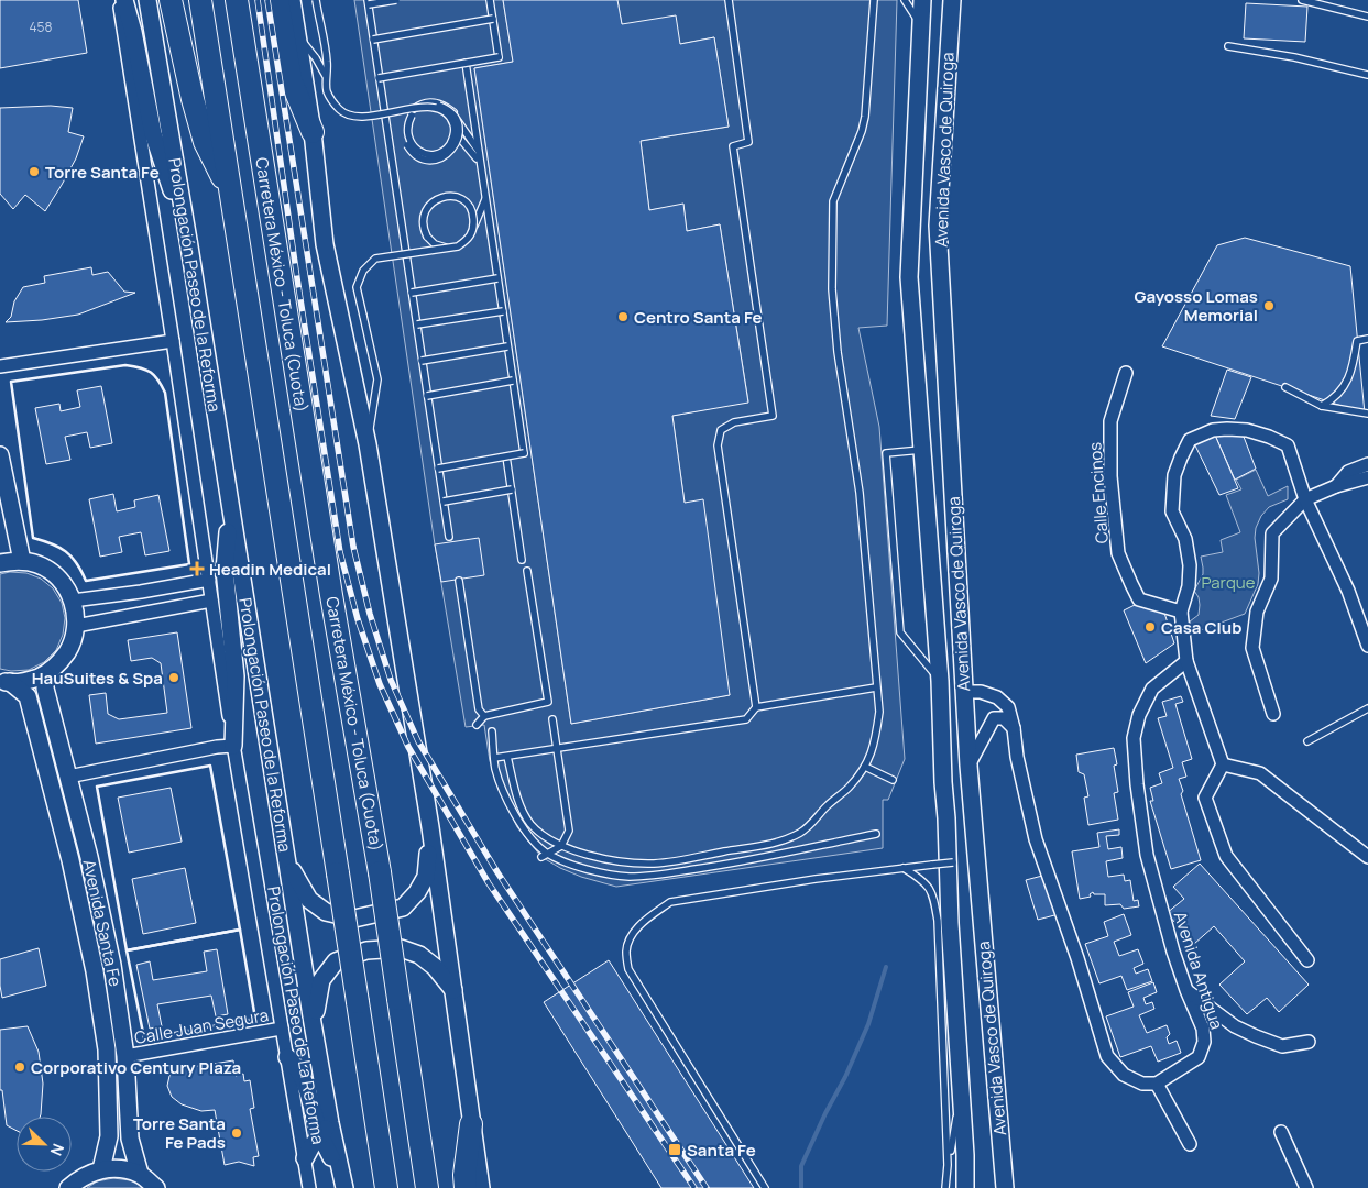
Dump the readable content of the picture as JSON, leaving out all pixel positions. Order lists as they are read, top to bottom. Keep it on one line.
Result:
{"streets":{"highway":["Carretera México - Toluca (Cuota)"],"main road":["Avenida Vasco de Quiroga","Prolongación Paseo de la Reforma","Avenida Santa Fe"],"street":["Calle Encinos","Avenida Antigua","Prolongación Paseo de La Reforma","Calle Juan Segura"]},"crossings":[["Avenida Santa Fe","Calle Juan Segura"],["Prolongación Paseo de La Reforma","Calle Juan Segura"]],"parks":["Parque"],"places":{"other":["Torre Santa Fe","Gayosso Lomas Memorial","Centro Santa Fe","Casa Club","HauSuites & Spa","Corporativo Century Plaza","Torre Santa Fe Pads"],"health":["Headin Medical"],"transit":["Santa Fe"]},"house_numbers":["458"],"north":"bottom right"}
